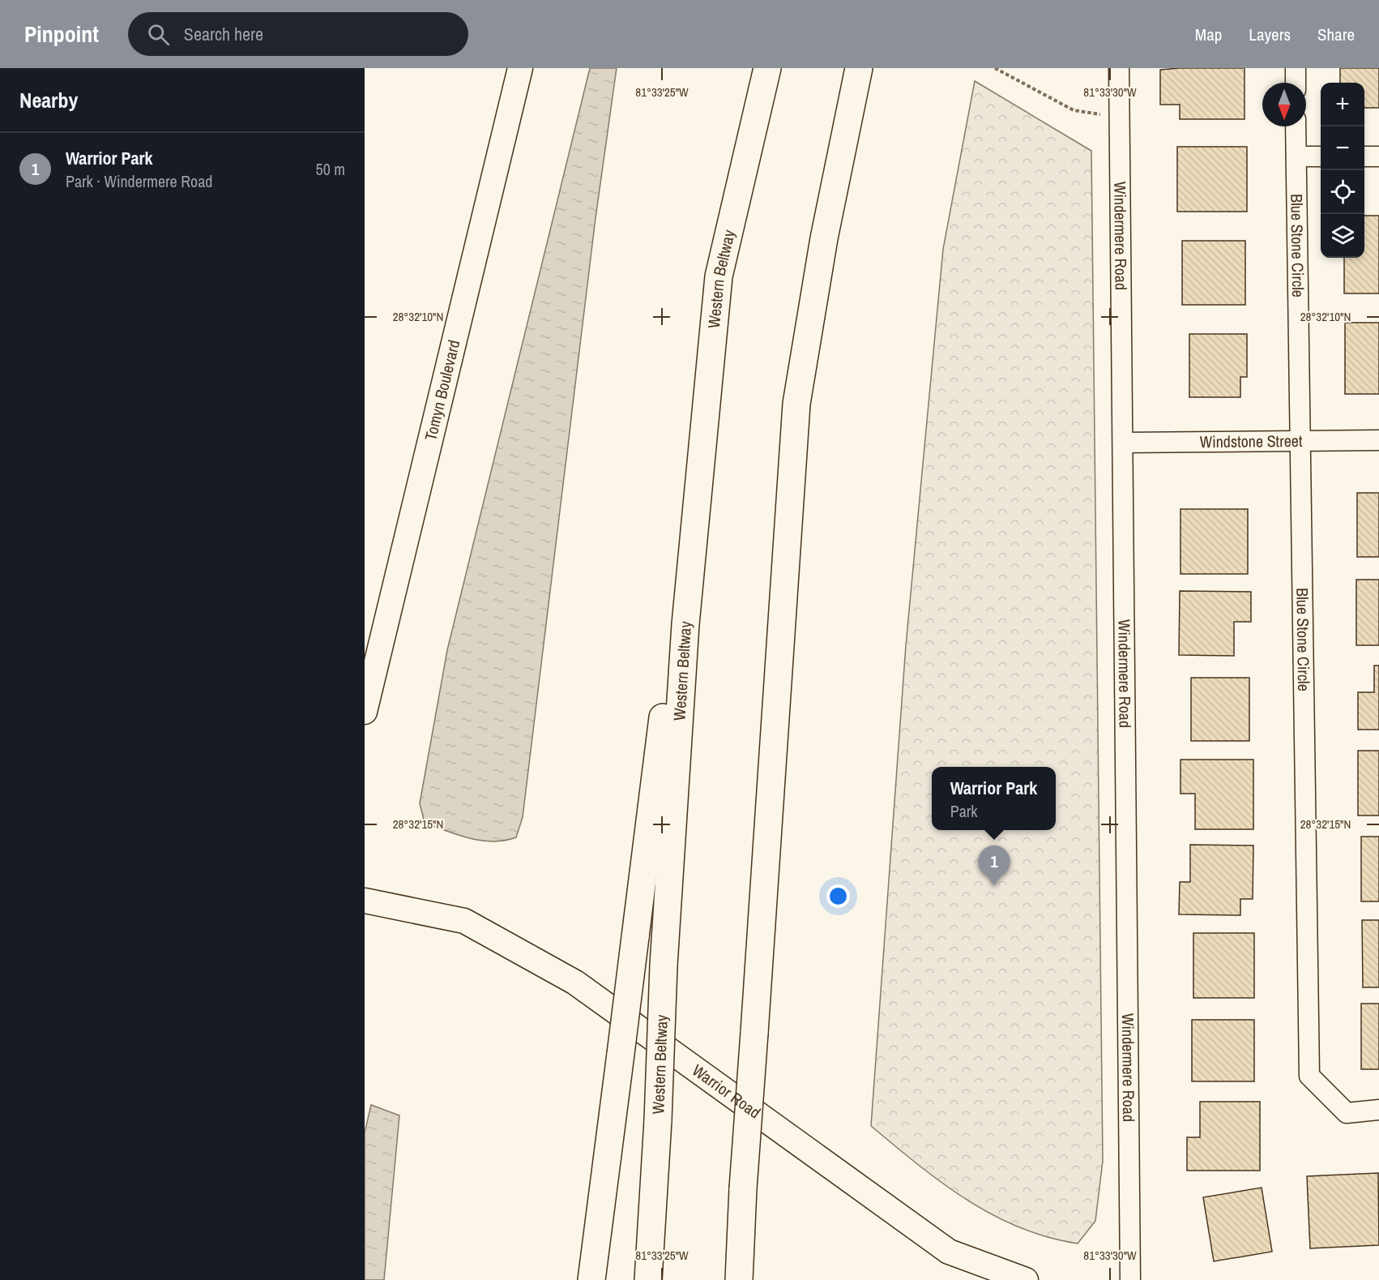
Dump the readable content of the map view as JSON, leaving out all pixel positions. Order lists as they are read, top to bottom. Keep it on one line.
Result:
{"streets":{"highway":["Western Beltway"],"street":["Windermere Road","Blue Stone Circle","Tomyn Boulevard","Windstone Street","Warrior Road"]},"crossings":[["Windermere Road","Windstone Street"],["Blue Stone Circle","Windstone Street"]],"north":"bottom","page":{"header":"Pinpoint","search":"Search here","nav":["Map","Layers","Share"],"heading":"Nearby","map_buttons":["+","−"],"list":[{"mark":"1","name":"Warrior Park","note":"Park · Windermere Road","value":"50 m"}],"popup":["Warrior Park","Park"],"pins":"1"},"coordinates":["81°33'25\"W","81°33'30\"W","28°32'10\"N","28°32'15\"N"]}
